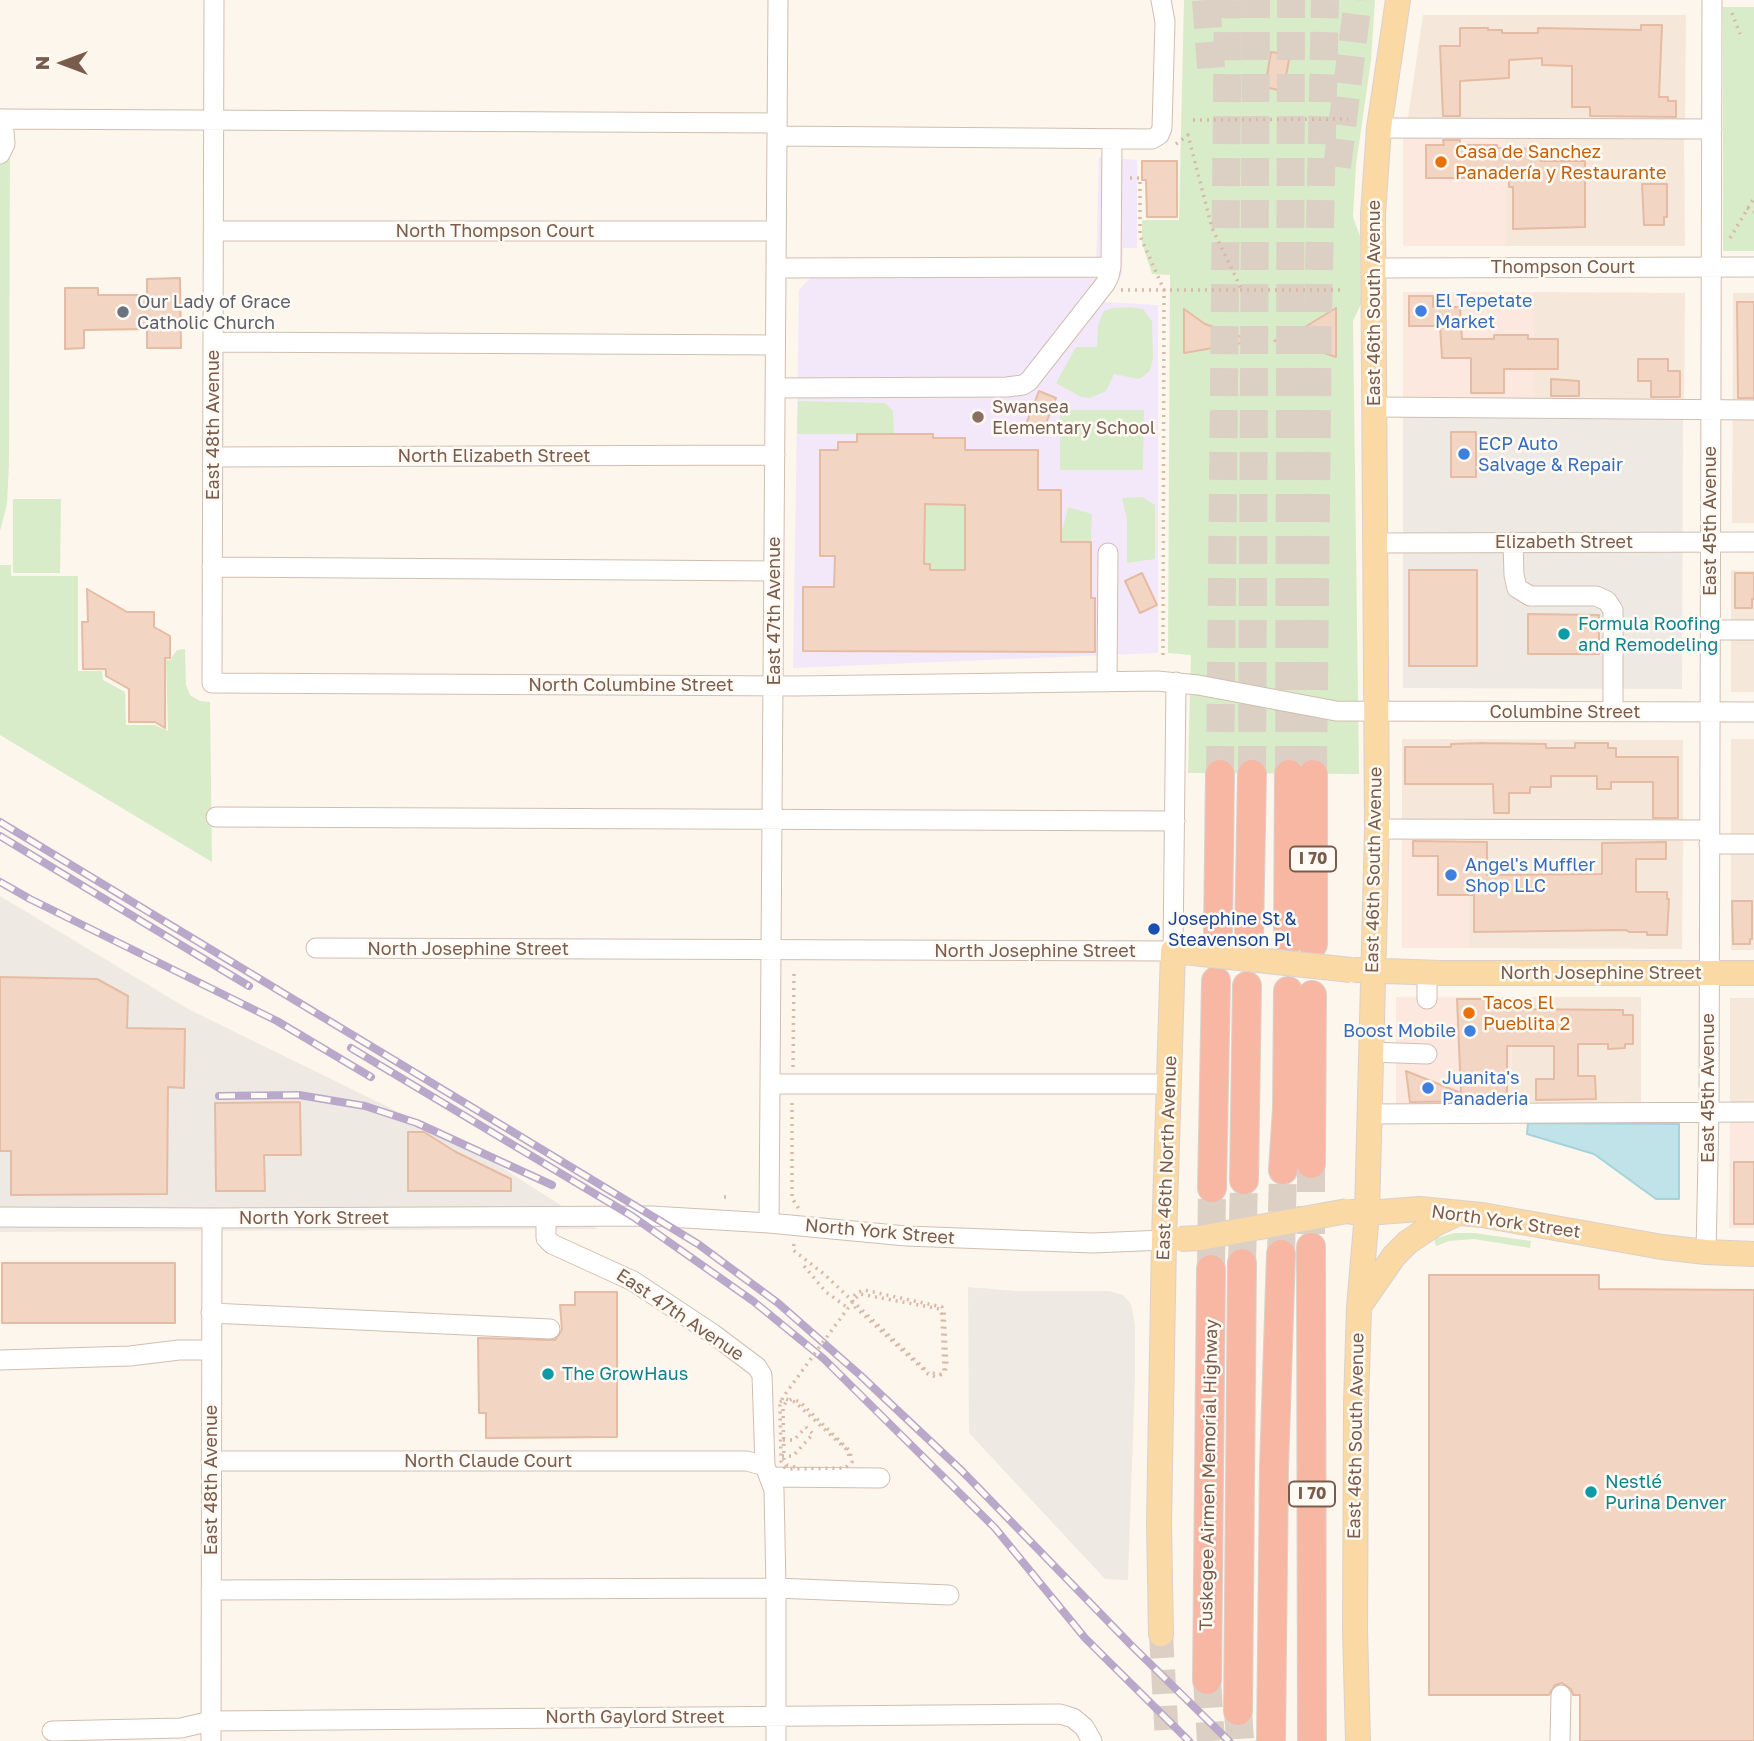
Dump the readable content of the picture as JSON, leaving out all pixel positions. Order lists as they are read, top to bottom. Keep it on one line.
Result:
{"streets":{"highway":["I 70","Tuskegee Airmen Memorial Highway"],"main road":["East 46th South Avenue","North Josephine Street","East 46th North Avenue","North York Street"],"street":["North Thompson Court","Thompson Court","East 48th Avenue","North Elizabeth Street","East 45th Avenue","Elizabeth Street","East 47th Avenue","North Columbine Street","Columbine Street","North Claude Court","North Gaylord Street"]},"crossings":[["North Thompson Court","East 48th Avenue"],["North Thompson Court","East 47th Avenue"],["Thompson Court","East 46th South Avenue"],["Thompson Court","East 45th Avenue"],["East 46th South Avenue","Elizabeth Street"],["East 46th South Avenue","North Columbine Street"],["East 46th South Avenue","Columbine Street"],["East 46th South Avenue","North Josephine Street"],["East 46th South Avenue","North York Street"],["East 48th Avenue","North Elizabeth Street"],["East 48th Avenue","North Columbine Street"],["East 48th Avenue","North York Street"],["East 48th Avenue","North Claude Court"],["East 48th Avenue","North Gaylord Street"],["North Elizabeth Street","East 47th Avenue"],["East 45th Avenue","Elizabeth Street"],["East 45th Avenue","Columbine Street"],["East 45th Avenue","North Josephine Street"],["East 45th Avenue","North York Street"],["East 47th Avenue","North Columbine Street"],["East 47th Avenue","North Josephine Street"],["East 47th Avenue","North York Street"],["East 47th Avenue","North Claude Court"],["East 47th Avenue","North Gaylord Street"],["North Columbine Street","Columbine Street"],["North Columbine Street","East 46th North Avenue"],["North Josephine Street","East 46th North Avenue"],["East 46th North Avenue","North York Street"]],"places":["Casa de Sanchez Panadería y Restaurante","El Tepetate Market","Our Lady of Grace Catholic Church","Swansea Elementary School","ECP Auto Salvage & Repair","Formula Roofing and Remodeling","Angel's Muffler Shop LLC","Josephine St & Steavenson Pl","Tacos El Pueblita 2","Boost Mobile","Juanita's Panaderia","The GrowHaus","Nestlé Purina Denver"],"north":"left"}
